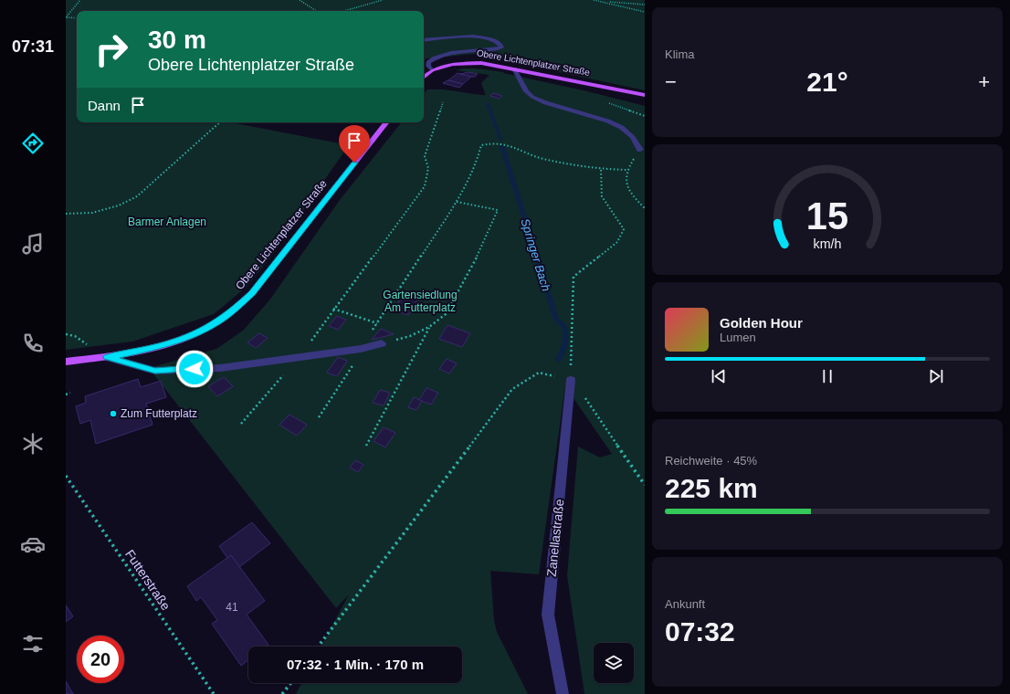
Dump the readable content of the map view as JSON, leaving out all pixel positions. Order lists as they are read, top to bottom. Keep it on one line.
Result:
{"streets":{"main road":["Obere Lichtenplatzer Straße"],"street":["Zanellastraße"],"path":["Futterstraße"]},"water":["Springer Bach"],"parks":["Barmer Anlagen","Gartensiedlung Am Futterplatz"],"places":["Zum Futterplatz"],"house_numbers":["41"],"page":{"tabs":"07:31","tile":["Klima",["Reichweite · 45%","225 km"],["Ankunft","07:32"]],"turn":["30 m","Obere Lichtenplatzer Straße"],"heat":["−","21°","+"],"then":"Dann","song":["Golden Hour","Lumen"],"limit":"20","trip":"07:32 · 1 Min. · 170 m","gauge":["15","km/h"]}}
